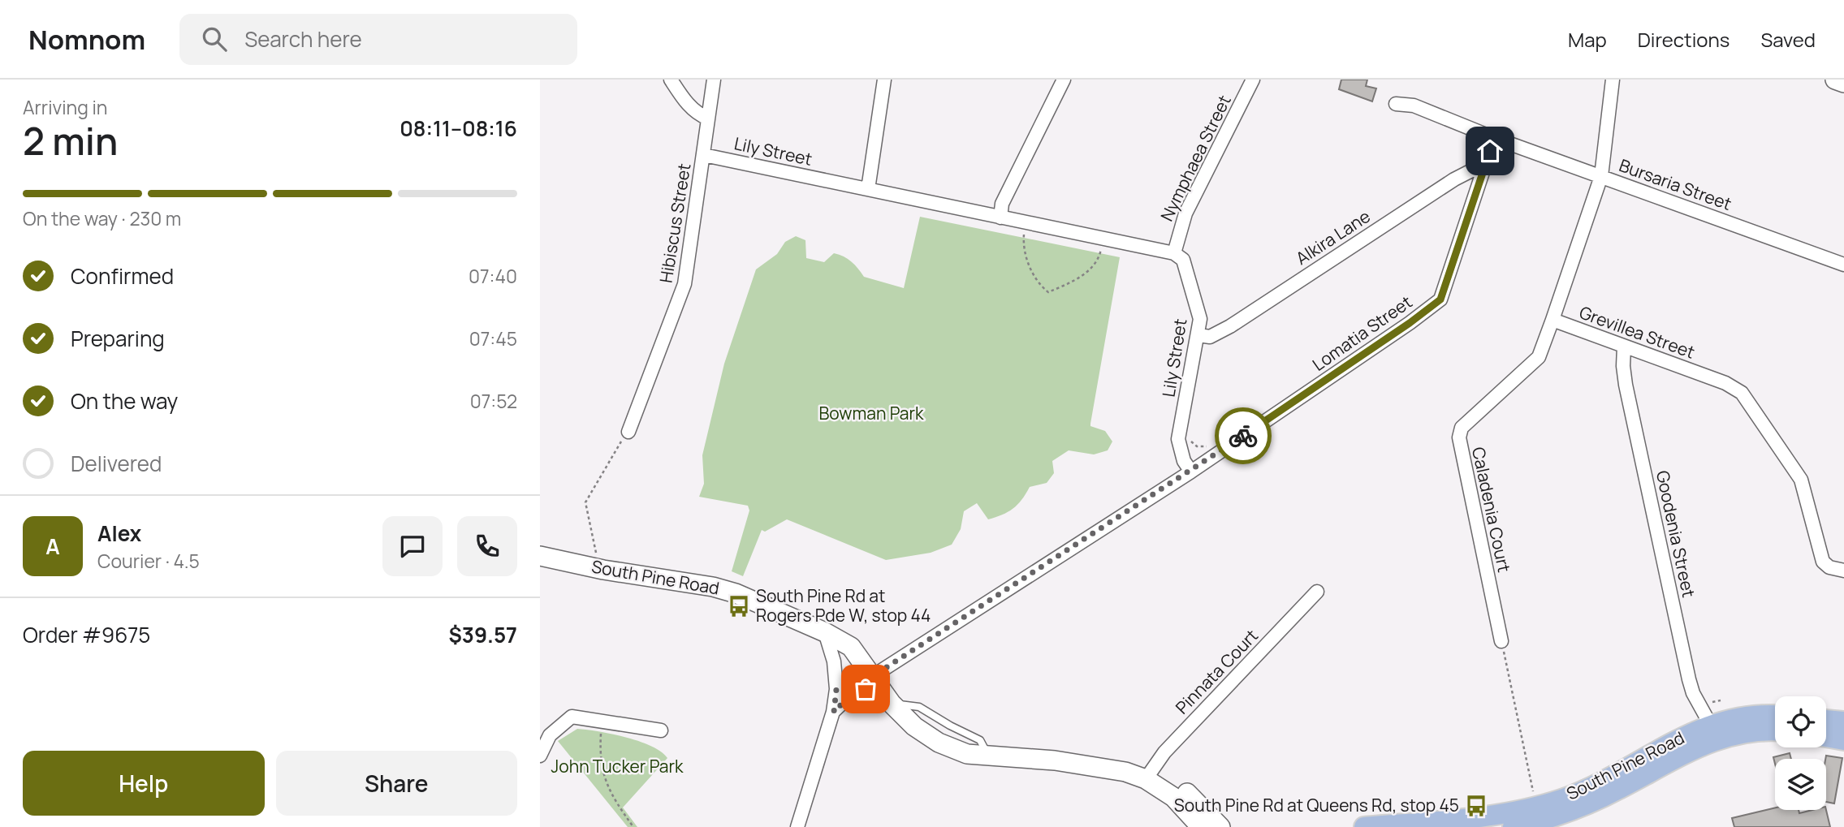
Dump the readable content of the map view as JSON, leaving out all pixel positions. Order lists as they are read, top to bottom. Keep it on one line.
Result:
{"streets":{"main road":["South Pine Road"],"street":["Lily Street","Nymphaea Street","Bursaria Street","Hibiscus Street","Alkira Lane","Grevillea Street","Lomatia Street","Caladenia Court","Goodenia Street","Pinnata Court"]},"crossings":[["Lily Street","Nymphaea Street"],["Lily Street","Hibiscus Street"],["Lily Street","Alkira Lane"],["Lily Street","Lomatia Street"],["Bursaria Street","Grevillea Street"],["Bursaria Street","Lomatia Street"],["Alkira Lane","Lomatia Street"],["Grevillea Street","Caladenia Court"],["Grevillea Street","Goodenia Street"],["Goodenia Street","South Pine Road"],["South Pine Road","Pinnata Court"]],"parks":["Bowman Park","John Tucker Park"],"places":{"bus stop":["South Pine Rd at Rogers Pde W, stop 44","South Pine Rd at Queens Rd, stop 45"]},"page":{"header":"Nomnom","search":"Search here","nav":["Map","Directions","Saved"],"heading":["2 min","Arriving in","08:11–08:16"],"panel":["Alex","Courier · 4.5","Order #9675","$39.57"],"bar":"On the way · 230 m","list":[["Confirmed","07:40"],["Preparing","07:45"],["On the way","07:52"],"Delivered"],"round":"A","buttons":["Help","Share"]}}
